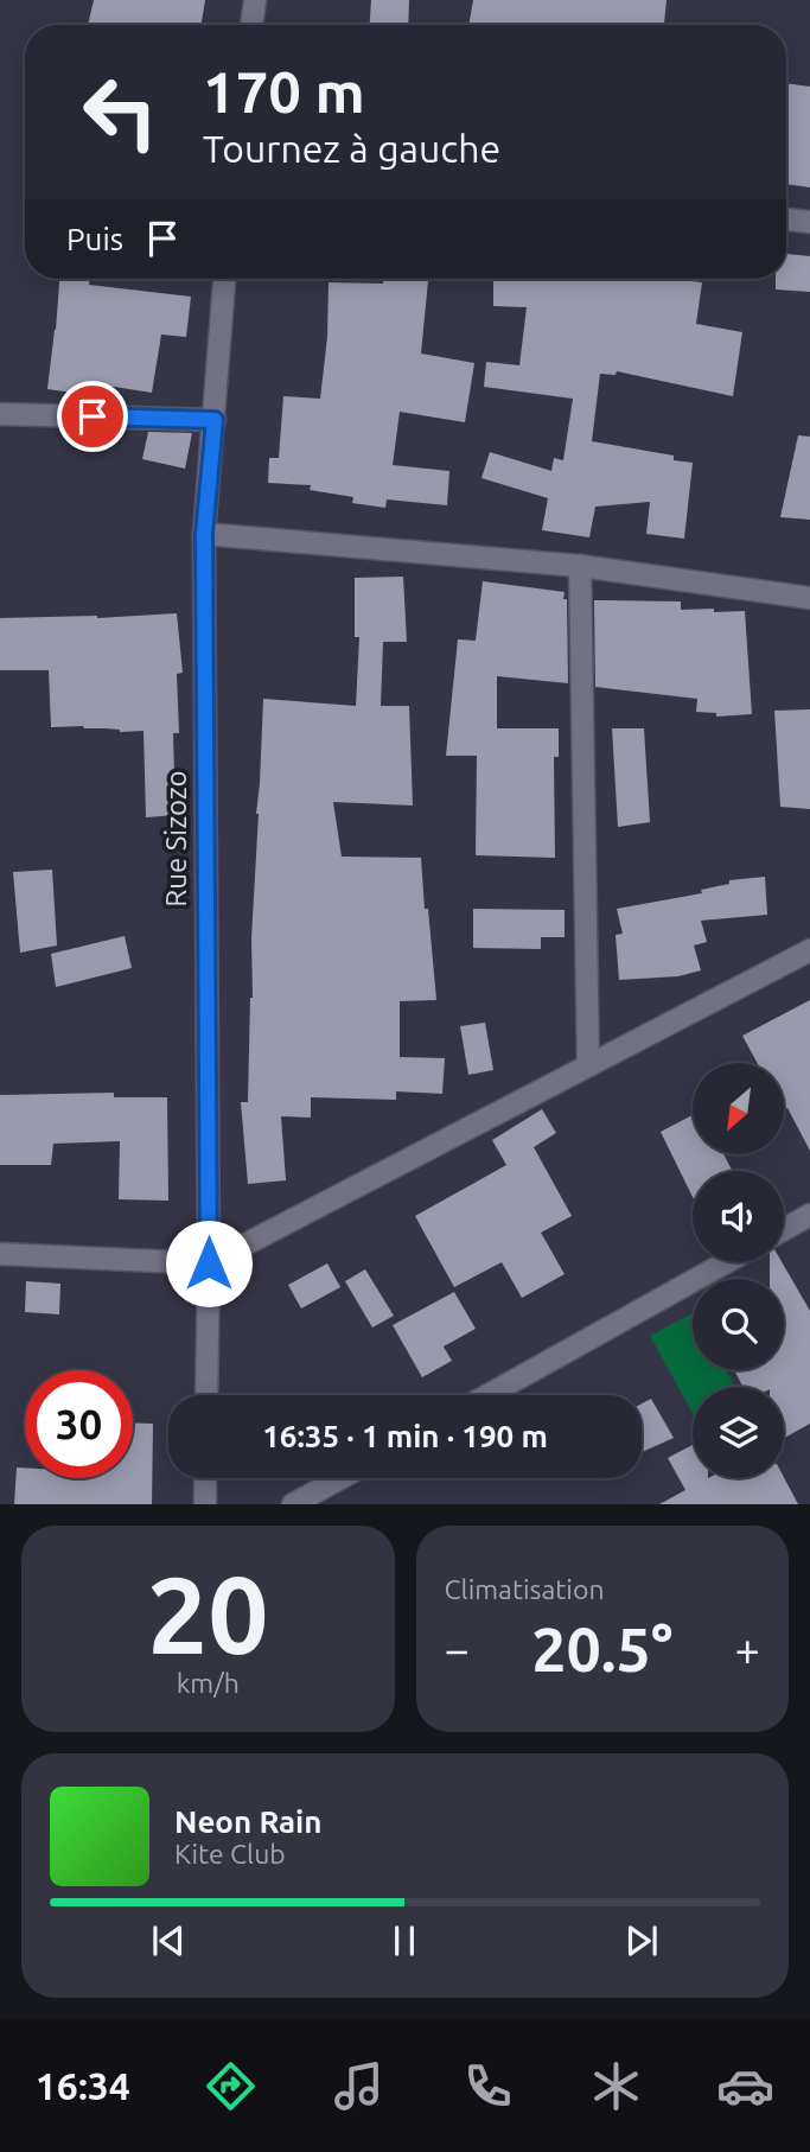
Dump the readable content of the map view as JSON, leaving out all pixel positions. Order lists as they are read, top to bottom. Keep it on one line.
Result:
{"streets":{"street":["Rue Sizozo"]},"north":"bottom left","page":{"turn":["170 m","Tournez à gauche"],"then":"Puis","limit":"30","trip":"16:35 · 1 min · 190 m","tile":[["20","km/h"],"Climatisation"],"heat":["−","20.5°","+"],"song":["Neon Rain","Kite Club"],"tabs":"16:34"}}
